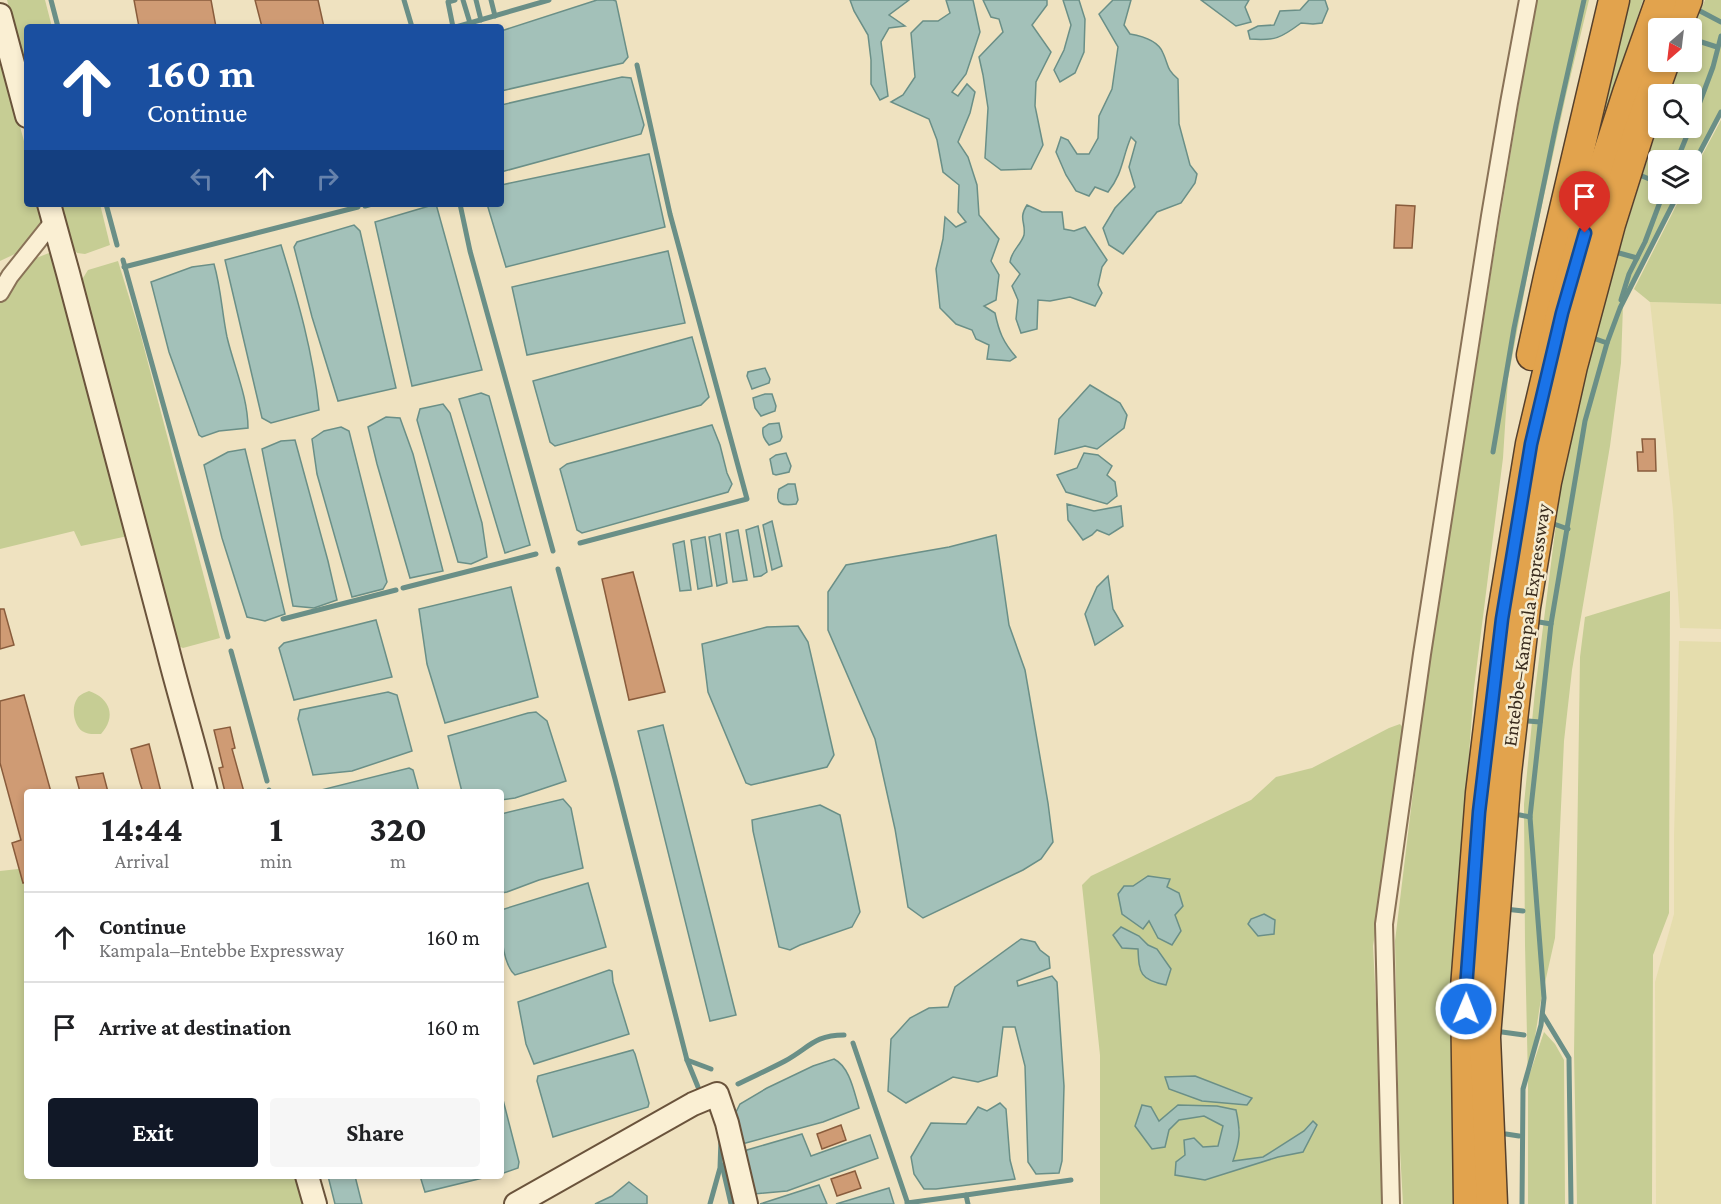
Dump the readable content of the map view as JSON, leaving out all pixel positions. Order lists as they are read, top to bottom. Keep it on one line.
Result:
{"streets":{"highway":["Entebbe–Kampala Expressway"]},"north":"bottom left","page":{"turn":["160 m","Continue"],"eta":["14:44","Arrival","1","min","320","m"],"list":[{"name":"Continue","note":"Kampala–Entebbe Expressway","value":"160 m"},{"name":"Arrive at destination","value":"160 m"}],"buttons":["Exit","Share"]}}
